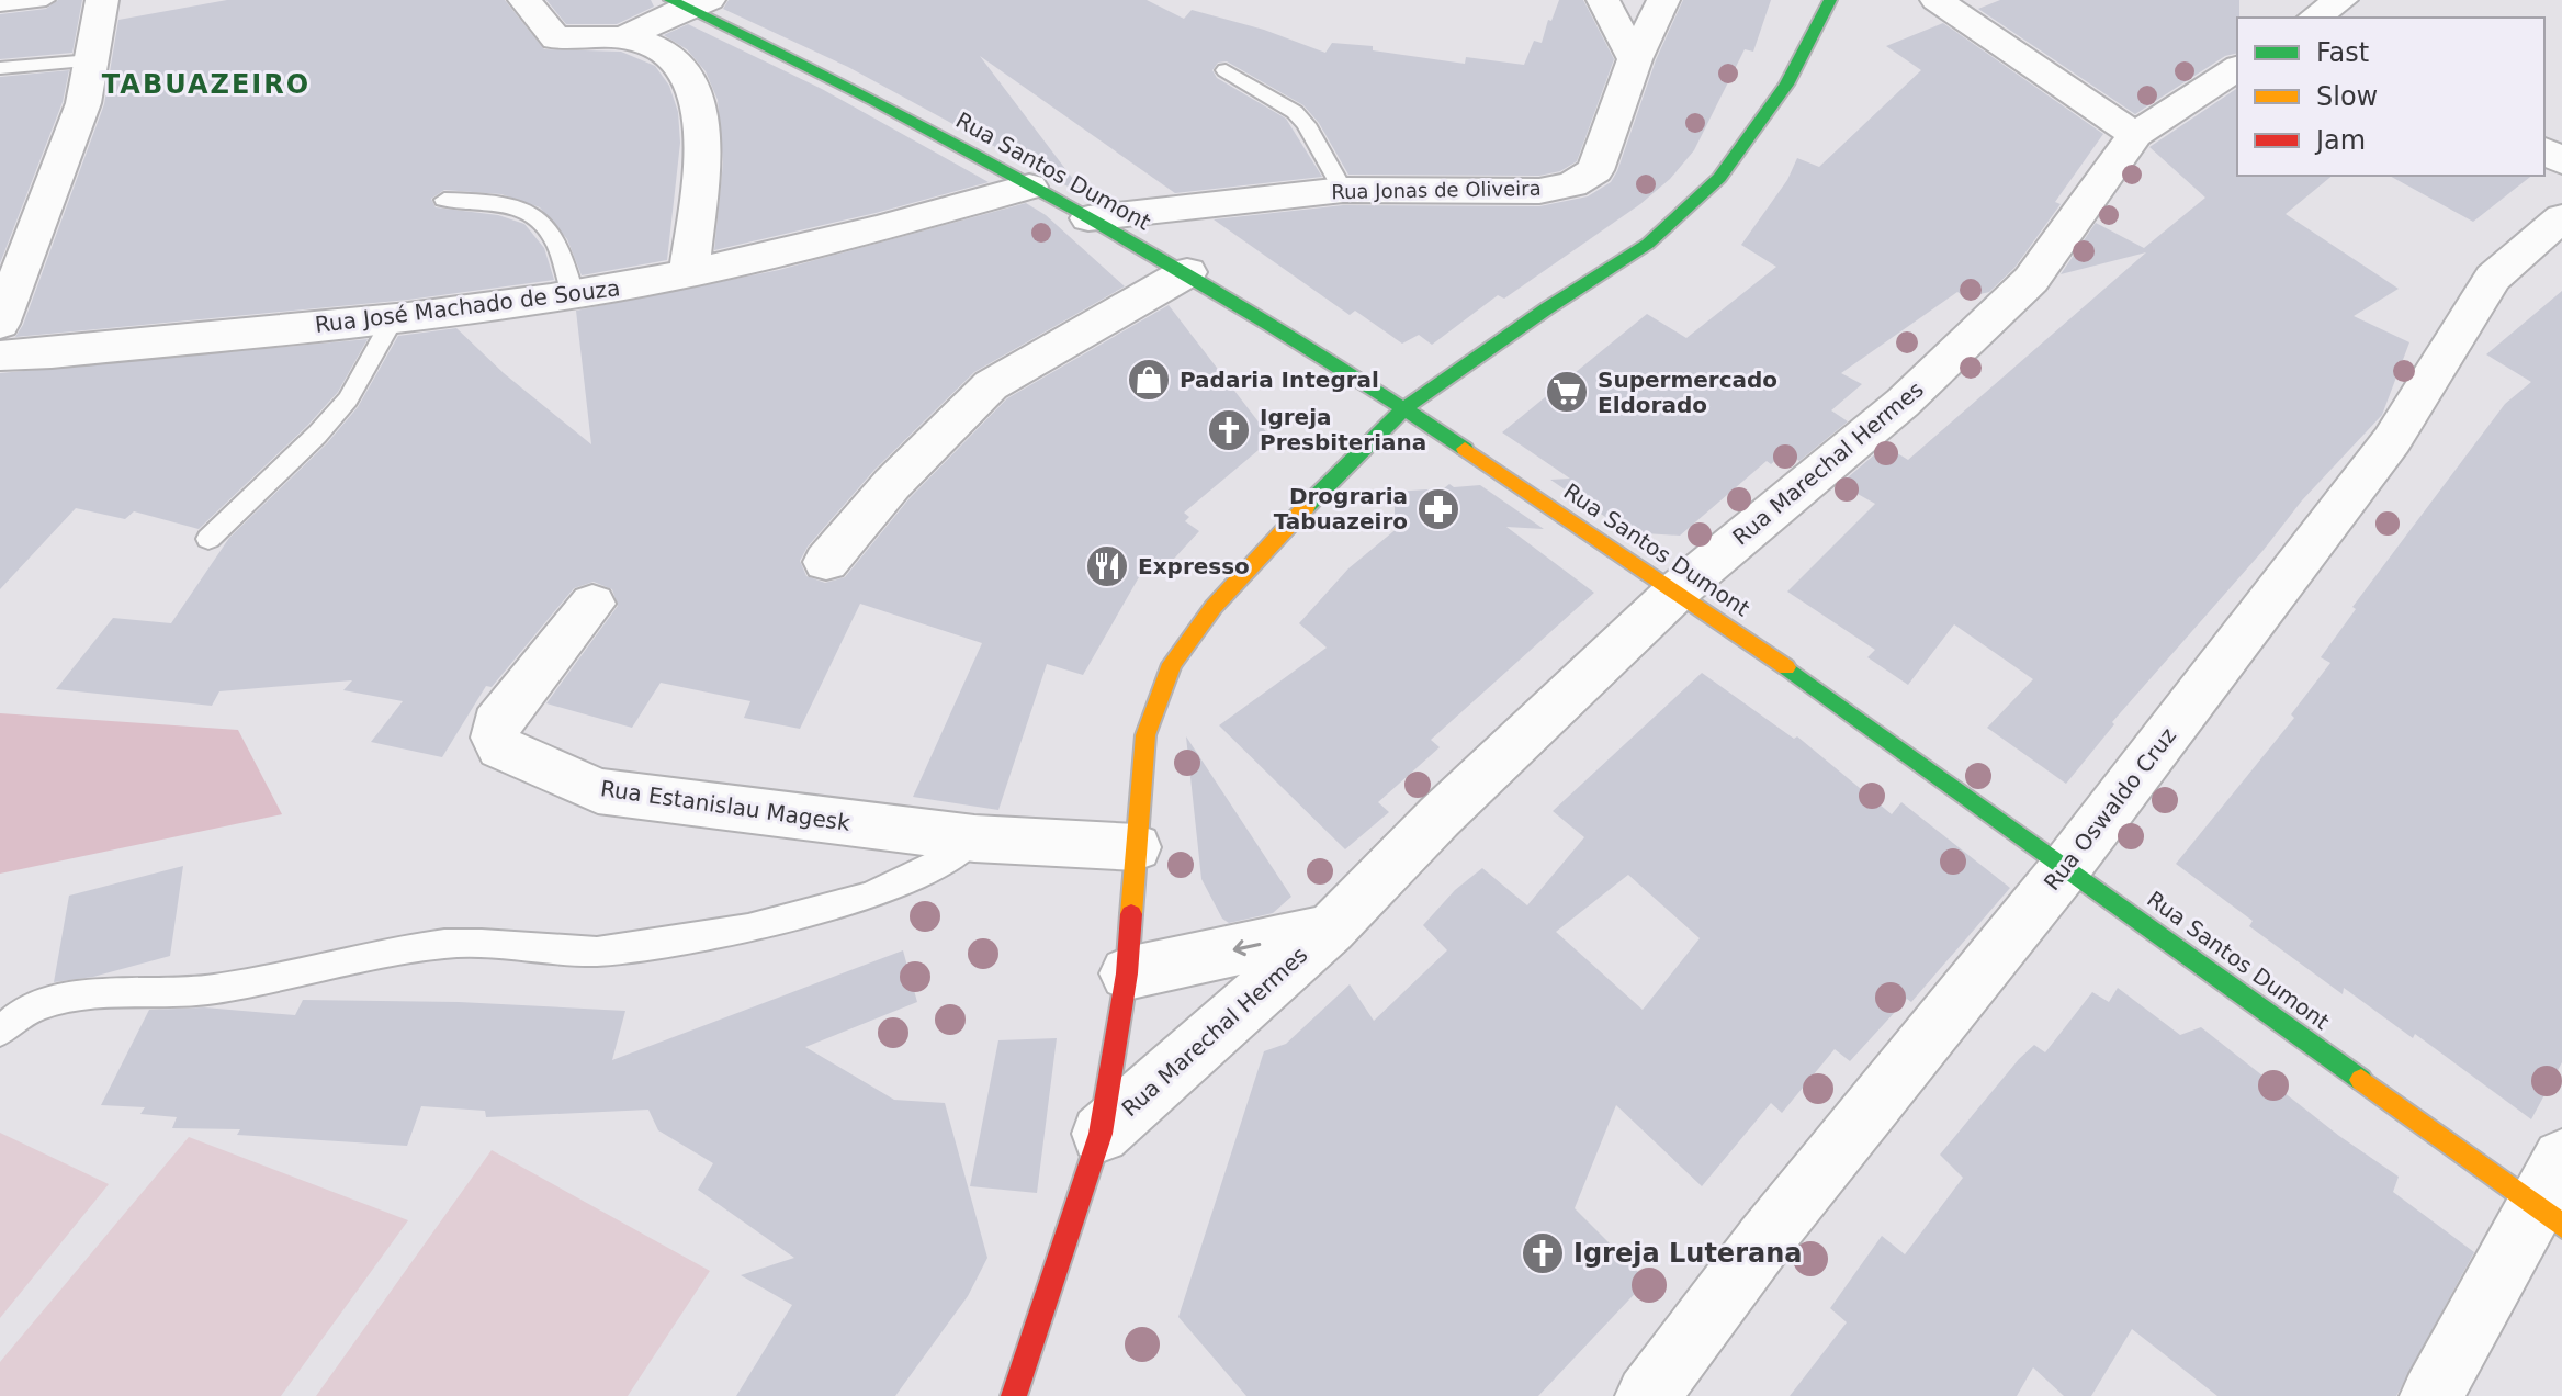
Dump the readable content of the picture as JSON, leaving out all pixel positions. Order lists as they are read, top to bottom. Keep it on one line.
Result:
{"streets":{"street":["Rua Santos Dumont","Rua Jonas de Oliveira","Rua José Machado de Souza","Rua Marechal Hermes","Rua Estanislau Magesk","Rua Oswaldo Cruz"]},"crossings":[["Rua Santos Dumont","Rua Jonas de Oliveira"],["Rua Santos Dumont","Rua José Machado de Souza"],["Rua Santos Dumont","Rua Marechal Hermes"],["Rua Santos Dumont","Rua Oswaldo Cruz"]],"districts":["TABUAZEIRO"],"places":{"shop":["Padaria Integral"],"supermarket":["Supermercado Eldorado"],"church":["Igreja Presbiteriana","Igreja Luterana"],"pharmacy":["Drograria Tabuazeiro"],"restaurant":["Expresso"]},"legend":["Fast","Slow","Jam"]}
